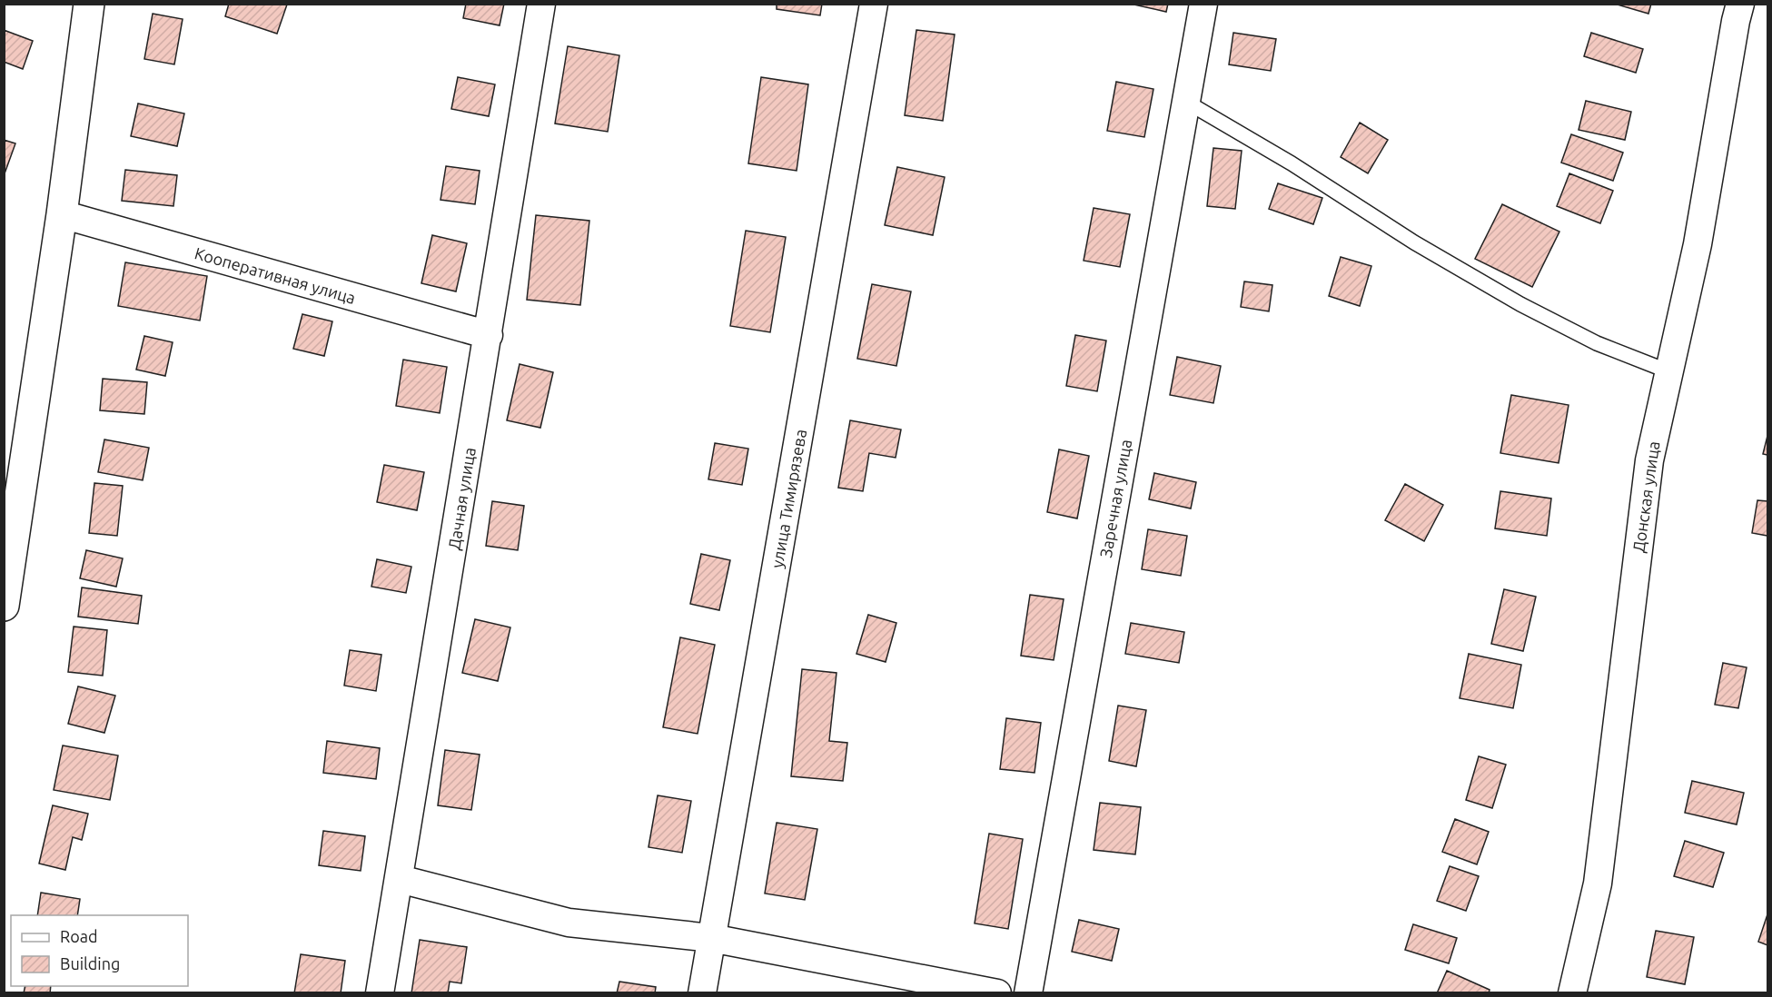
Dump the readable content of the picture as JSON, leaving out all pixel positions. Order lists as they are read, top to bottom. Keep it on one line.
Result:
{"streets":{"street":["Кооперативная улица","Донская улица","Дачная улица","улица Тимирязева","Заречная улица"]},"crossings":[["Кооперативная улица","Дачная улица"]],"legend":["Road","Building"]}
